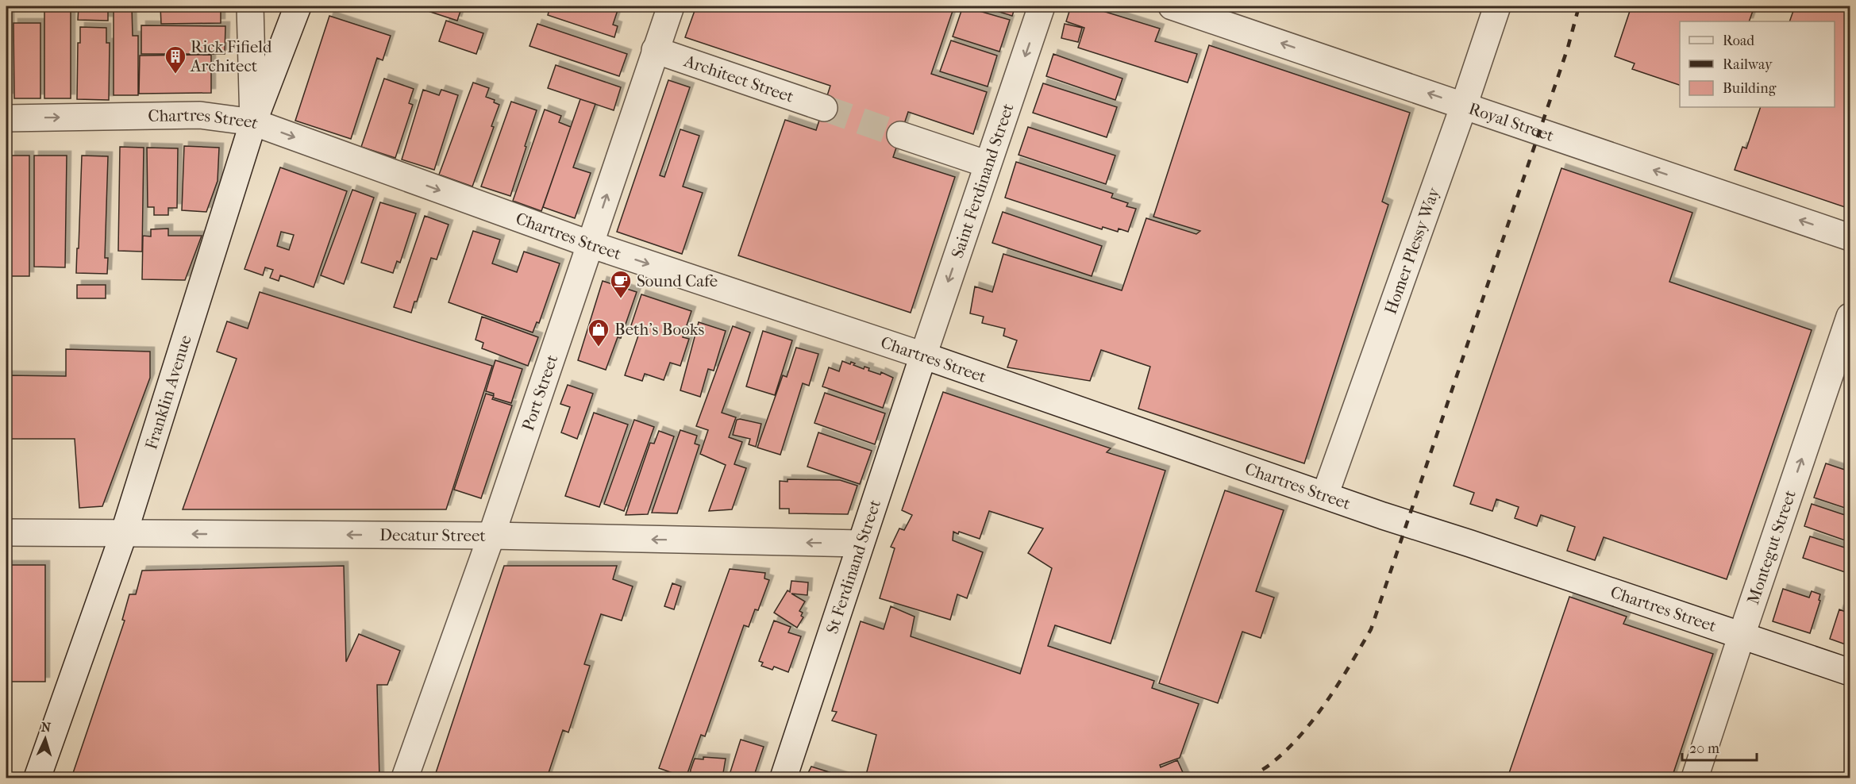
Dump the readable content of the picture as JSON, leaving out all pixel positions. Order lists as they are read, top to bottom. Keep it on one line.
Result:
{"streets":{"street":["Architect Street","Chartres Street","Royal Street","Saint Ferdinand Street","Homer Plessy Way","Franklin Avenue","Port Street","Decatur Street","Montegut Street","St Ferdinand Street"]},"crossings":[["Architect Street","Port Street"],["Chartres Street","Saint Ferdinand Street"],["Chartres Street","Homer Plessy Way"],["Chartres Street","Franklin Avenue"],["Chartres Street","Port Street"],["Chartres Street","Montegut Street"],["Chartres Street","St Ferdinand Street"],["Royal Street","Homer Plessy Way"],["Saint Ferdinand Street","St Ferdinand Street"],["Franklin Avenue","Decatur Street"],["Port Street","Decatur Street"],["Decatur Street","St Ferdinand Street"]],"one_way":["Chartres Street","Royal Street","Saint Ferdinand Street","Decatur Street","Montegut Street"],"places":{"building":["Rick Fifield Architect"],"cafe":["Sound Cafe"],"shop":["Beth's Books"]},"legend":["Road","Railway","Building"],"scale_bar":"20 m","north":"top"}
